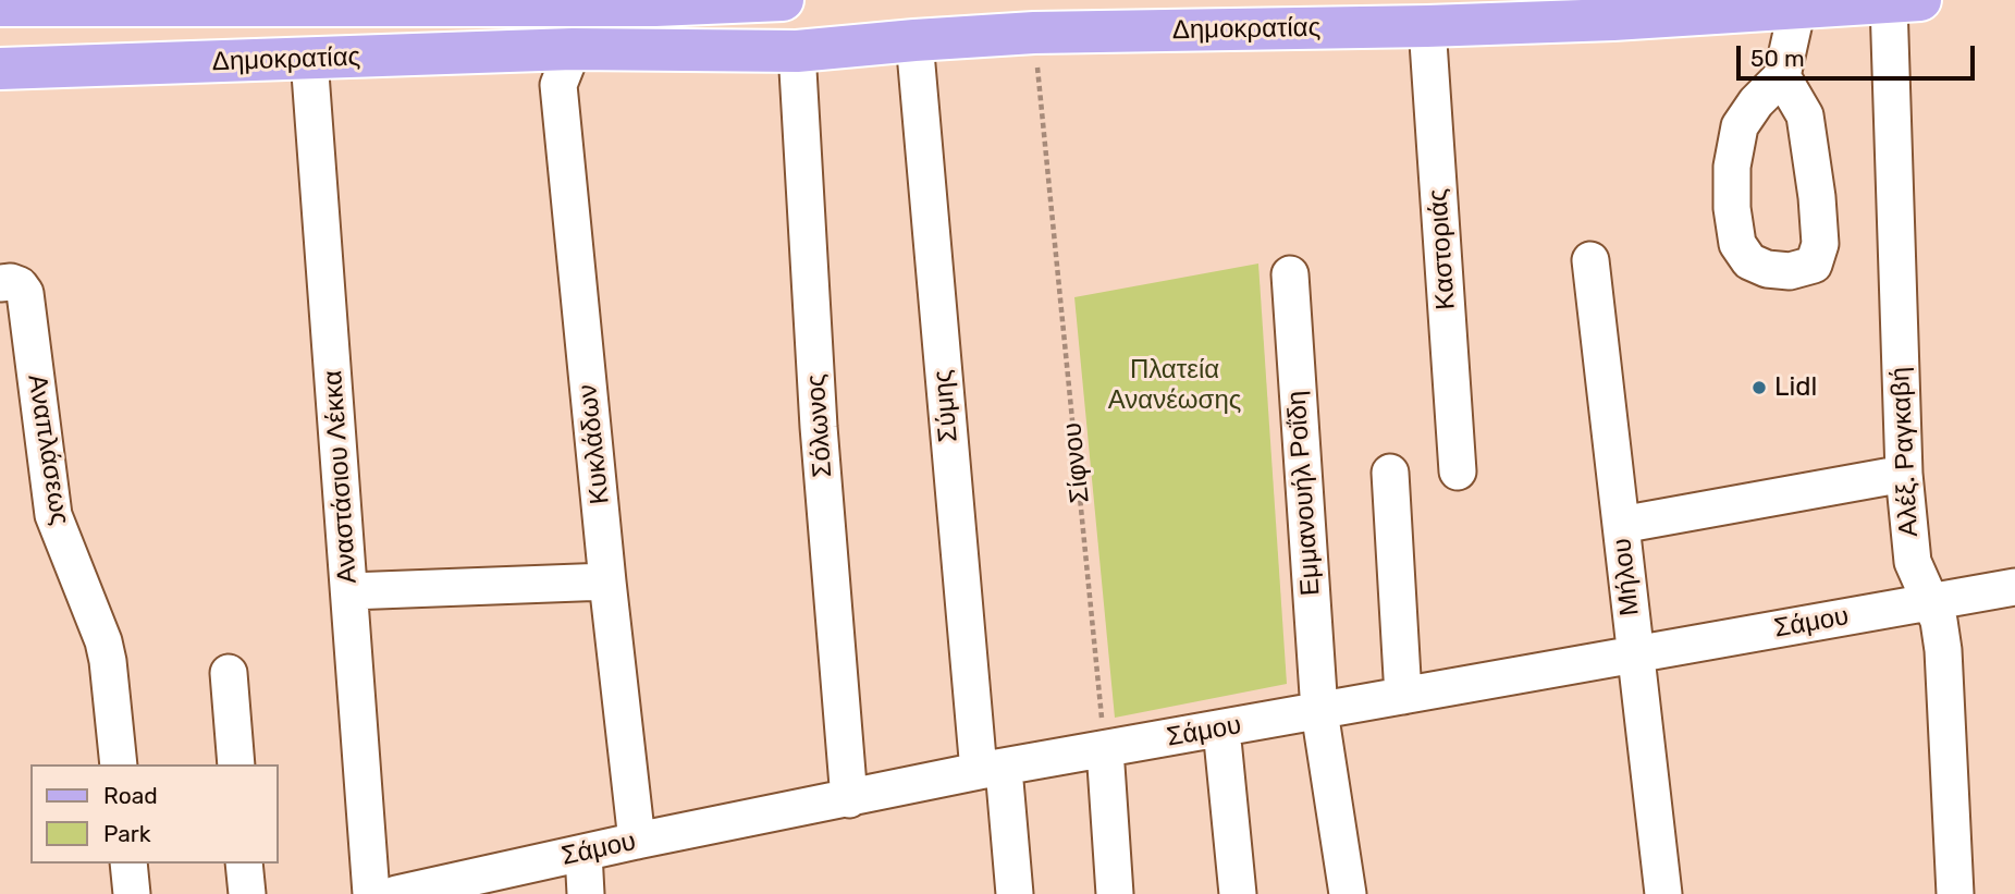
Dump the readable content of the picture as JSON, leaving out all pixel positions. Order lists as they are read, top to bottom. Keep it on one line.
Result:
{"streets":{"main road":["Δημοκρατίας"],"street":["Καστοριάς","Σύμης","Σόλωνος","Κυκλάδων","Αναπλάσεως","Αλέξ. Ραγκαβή","Αναστάσιου Λέκκα","Εμμανουήλ Ροΐδη","Μήλου","Σάμου"],"path":["Σίφνου"]},"crossings":[["Δημοκρατίας","Καστοριάς"],["Δημοκρατίας","Σύμης"],["Δημοκρατίας","Σόλωνος"],["Δημοκρατίας","Κυκλάδων"],["Δημοκρατίας","Αλέξ. Ραγκαβή"],["Δημοκρατίας","Σίφνου"],["Δημοκρατίας","Αναστάσιου Λέκκα"],["Σύμης","Σάμου"],["Σόλωνος","Σάμου"],["Κυκλάδων","Σάμου"],["Αλέξ. Ραγκαβή","Σάμου"],["Σίφνου","Σάμου"],["Εμμανουήλ Ροΐδη","Σάμου"],["Μήλου","Σάμου"]],"parks":["Πλατεία Ανανέωσης"],"places":["Lidl"],"legend":["Road","Park"],"scale_bar":"50 m"}
